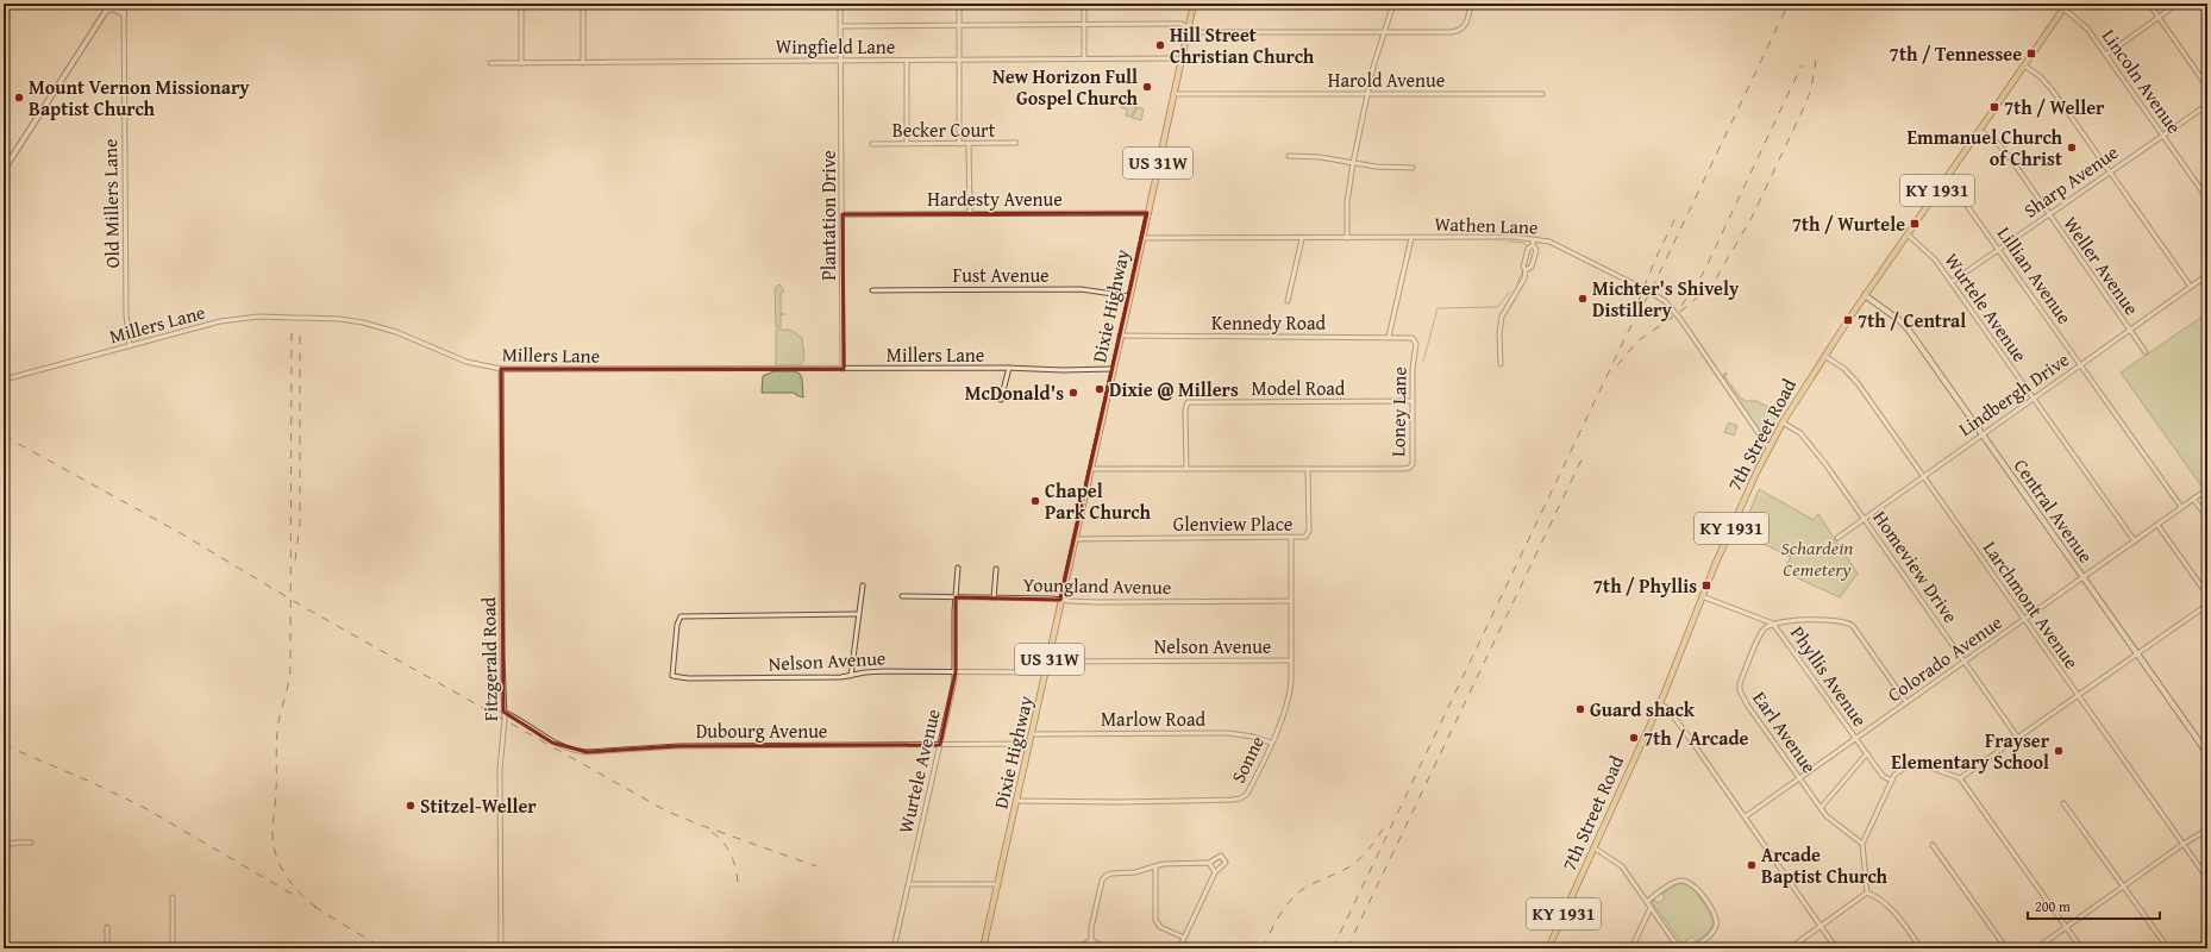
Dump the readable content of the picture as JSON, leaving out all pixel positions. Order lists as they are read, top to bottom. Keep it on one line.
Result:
{"streets":{"main road":["US 31W","KY 1931","Dixie Highway","7th Street Road"],"street":["Wingfield Lane","Harold Avenue","Lincoln Avenue","Becker Court","Sharp Avenue","Hardesty Avenue","Old Millers Lane","Plantation Drive","Wathen Lane","Weller Avenue","Fust Avenue","Lillian Avenue","Wurtele Avenue","Kennedy Road","Millers Lane","Model Road","Lindbergh Drive","Loney Lane","Central Avenue","Glenview Place","Homeview Drive","Youngland Avenue","Larchmont Avenue","Nelson Avenue","Colorado Avenue","Fitzgerald Road","Phyllis Avenue","Marlow Road","Dubourg Avenue","Earl Avenue","Sonne"]},"crossings":[["Wingfield Lane","Plantation Drive"],["Wingfield Lane","Dixie Highway"],["Harold Avenue","Dixie Highway"],["Lincoln Avenue","Sharp Avenue"],["Lincoln Avenue","7th Street Road"],["Sharp Avenue","Weller Avenue"],["Sharp Avenue","Lillian Avenue"],["Sharp Avenue","Wurtele Avenue"],["Hardesty Avenue","Plantation Drive"],["Hardesty Avenue","Dixie Highway"],["Old Millers Lane","Millers Lane"],["Plantation Drive","Millers Lane"],["Wathen Lane","Dixie Highway"],["Wathen Lane","7th Street Road"],["Weller Avenue","Lindbergh Drive"],["Weller Avenue","7th Street Road"],["Fust Avenue","Dixie Highway"],["Lillian Avenue","Lindbergh Drive"],["Lillian Avenue","7th Street Road"],["Lillian Avenue","Colorado Avenue"],["Dixie Highway","Kennedy Road"],["Dixie Highway","Millers Lane"],["Dixie Highway","Loney Lane"],["Dixie Highway","Glenview Place"],["Dixie Highway","Youngland Avenue"],["Dixie Highway","Nelson Avenue"],["Dixie Highway","Marlow Road"],["Dixie Highway","Dubourg Avenue"],["Dixie Highway","Sonne"],["Wurtele Avenue","Lindbergh Drive"],["Wurtele Avenue","7th Street Road"],["Wurtele Avenue","Youngland Avenue"],["Wurtele Avenue","Nelson Avenue"],["Wurtele Avenue","Colorado Avenue"],["Wurtele Avenue","Dubourg Avenue"],["Kennedy Road","Loney Lane"],["Millers Lane","Fitzgerald Road"],["Model Road","Loney Lane"],["Lindbergh Drive","Central Avenue"],["Lindbergh Drive","Homeview Drive"],["Lindbergh Drive","Larchmont Avenue"],["Loney Lane","Glenview Place"],["7th Street Road","Central Avenue"],["7th Street Road","Homeview Drive"],["7th Street Road","Larchmont Avenue"],["7th Street Road","Phyllis Avenue"],["Central Avenue","Colorado Avenue"],["Glenview Place","Sonne"],["Homeview Drive","Colorado Avenue"],["Youngland Avenue","Sonne"],["Larchmont Avenue","Colorado Avenue"],["Nelson Avenue","Sonne"],["Colorado Avenue","Phyllis Avenue"],["Colorado Avenue","Earl Avenue"],["Fitzgerald Road","Dubourg Avenue"],["Phyllis Avenue","Earl Avenue"],["Marlow Road","Sonne"]],"parks":["Schardein Cemetery"],"places":{"other":["Hill Street Christian Church","New Horizon Full Gospel Church","Mount Vernon Missionary Baptist Church","Emmanuel Church of Christ","Michter's Shively Distillery","Dixie @ Millers","McDonald's","Chapel Park Church","Guard shack","7th / Arcade","Frayser Elementary School","Stitzel-Weller","Arcade Baptist Church"],"transit":["7th / Tennessee","7th / Weller","7th / Wurtele","7th / Central","7th / Phyllis"]},"scale_bar":"200 m"}
